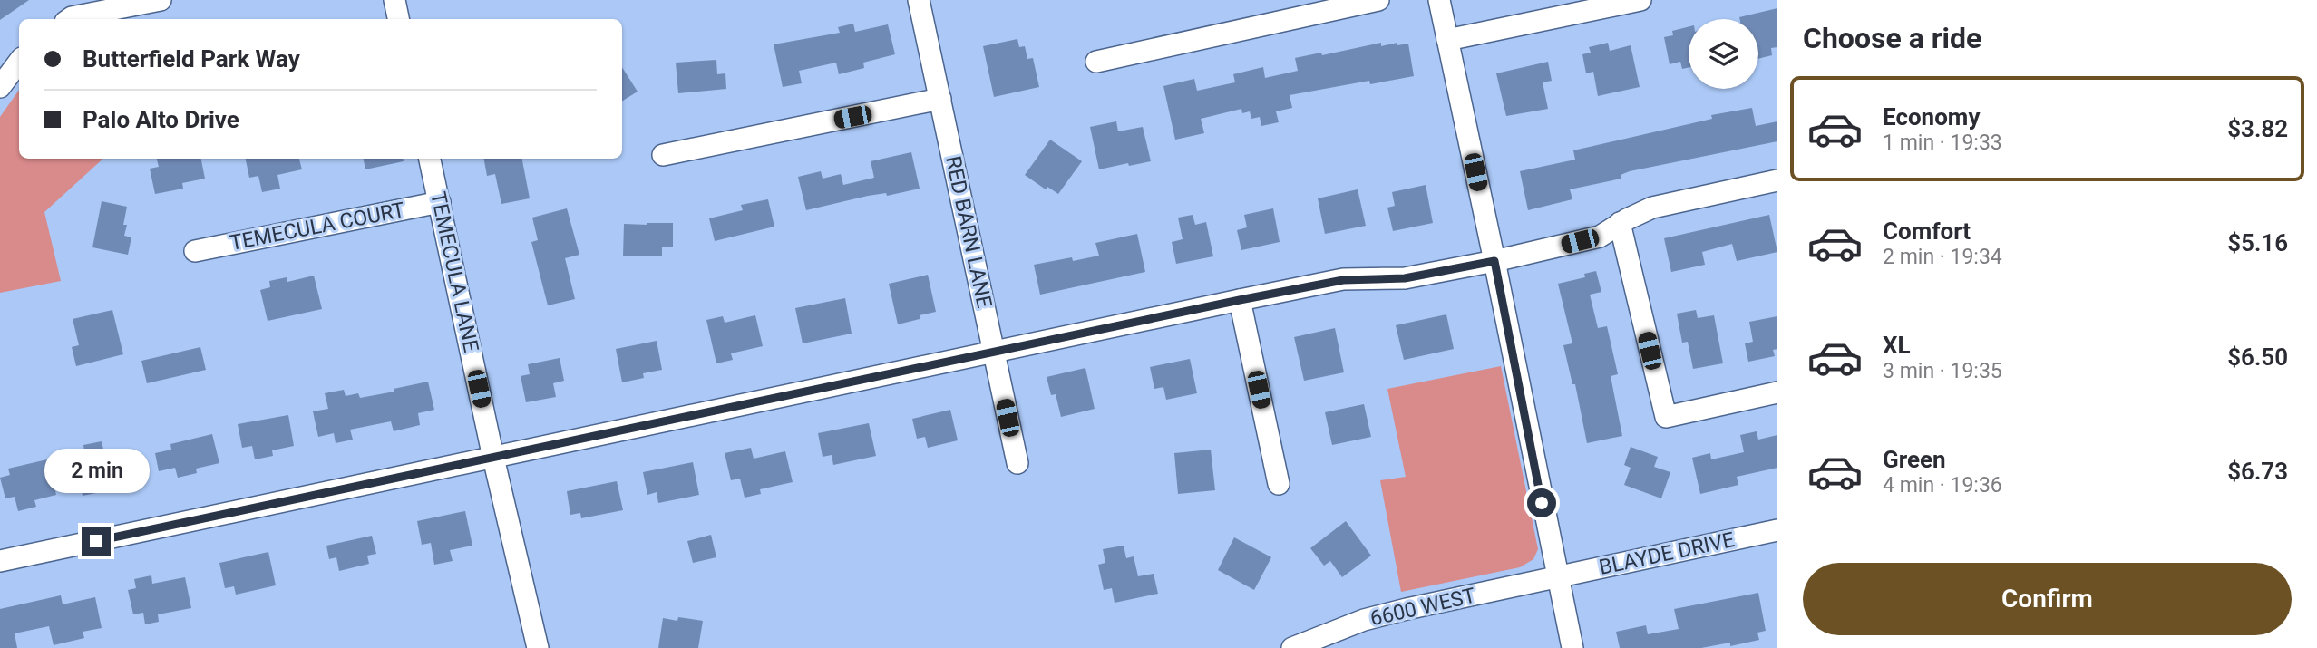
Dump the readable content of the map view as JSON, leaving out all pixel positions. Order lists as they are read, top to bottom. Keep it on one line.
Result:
{"streets":{"street":["TEMECULA COURT","RED BARN LANE","TEMECULA LANE","BLAYDE DRIVE","6600 WEST"]},"crossings":[["TEMECULA COURT","TEMECULA LANE"],["BLAYDE DRIVE","6600 WEST"]],"page":{"heading":"Choose a ride","banner":["Butterfield Park Way","Palo Alto Drive"],"list":[{"name":"Economy","note":"1 min · 19:33","value":"$3.82"},{"name":"Comfort","note":"2 min · 19:34","value":"$5.16"},{"name":"XL","note":"3 min · 19:35","value":"$6.50"},{"name":"Green","note":"4 min · 19:36","value":"$6.73"}],"bubble":"2 min","buttons":"Confirm"}}
